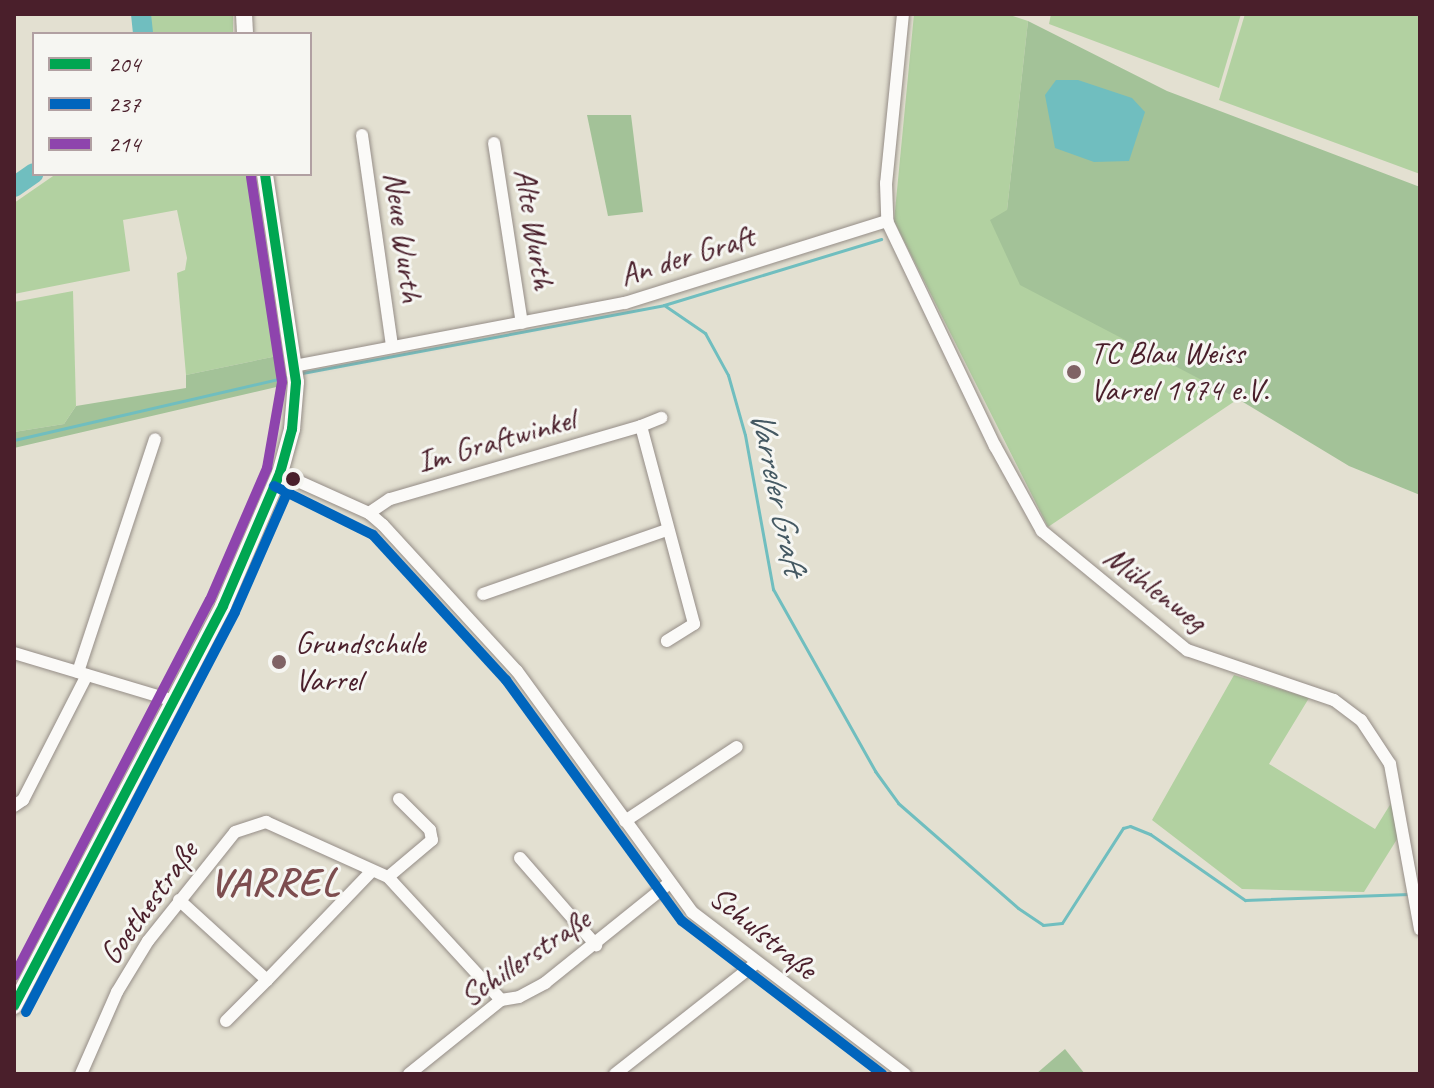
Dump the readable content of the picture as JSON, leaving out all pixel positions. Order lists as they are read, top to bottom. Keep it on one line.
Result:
{"streets":{"street":["Alte Wurth","Neue Wurth","An der Graft","Im Graftwinkel","Mühlenweg","Goethestraße","Schulstraße","Schillerstraße"]},"crossings":[["Alte Wurth","An der Graft"],["Neue Wurth","An der Graft"],["An der Graft","Mühlenweg"],["Im Graftwinkel","Schulstraße"],["Goethestraße","Schillerstraße"],["Schulstraße","Schillerstraße"]],"districts":["VARREL"],"water":["Varreler Graft"],"places":["TC Blau Weiss Varrel 1974 e.V.","Grundschule Varrel"],"lines":["transit line 204","transit line 214","transit line 237"],"legend":["204","237","214"]}
